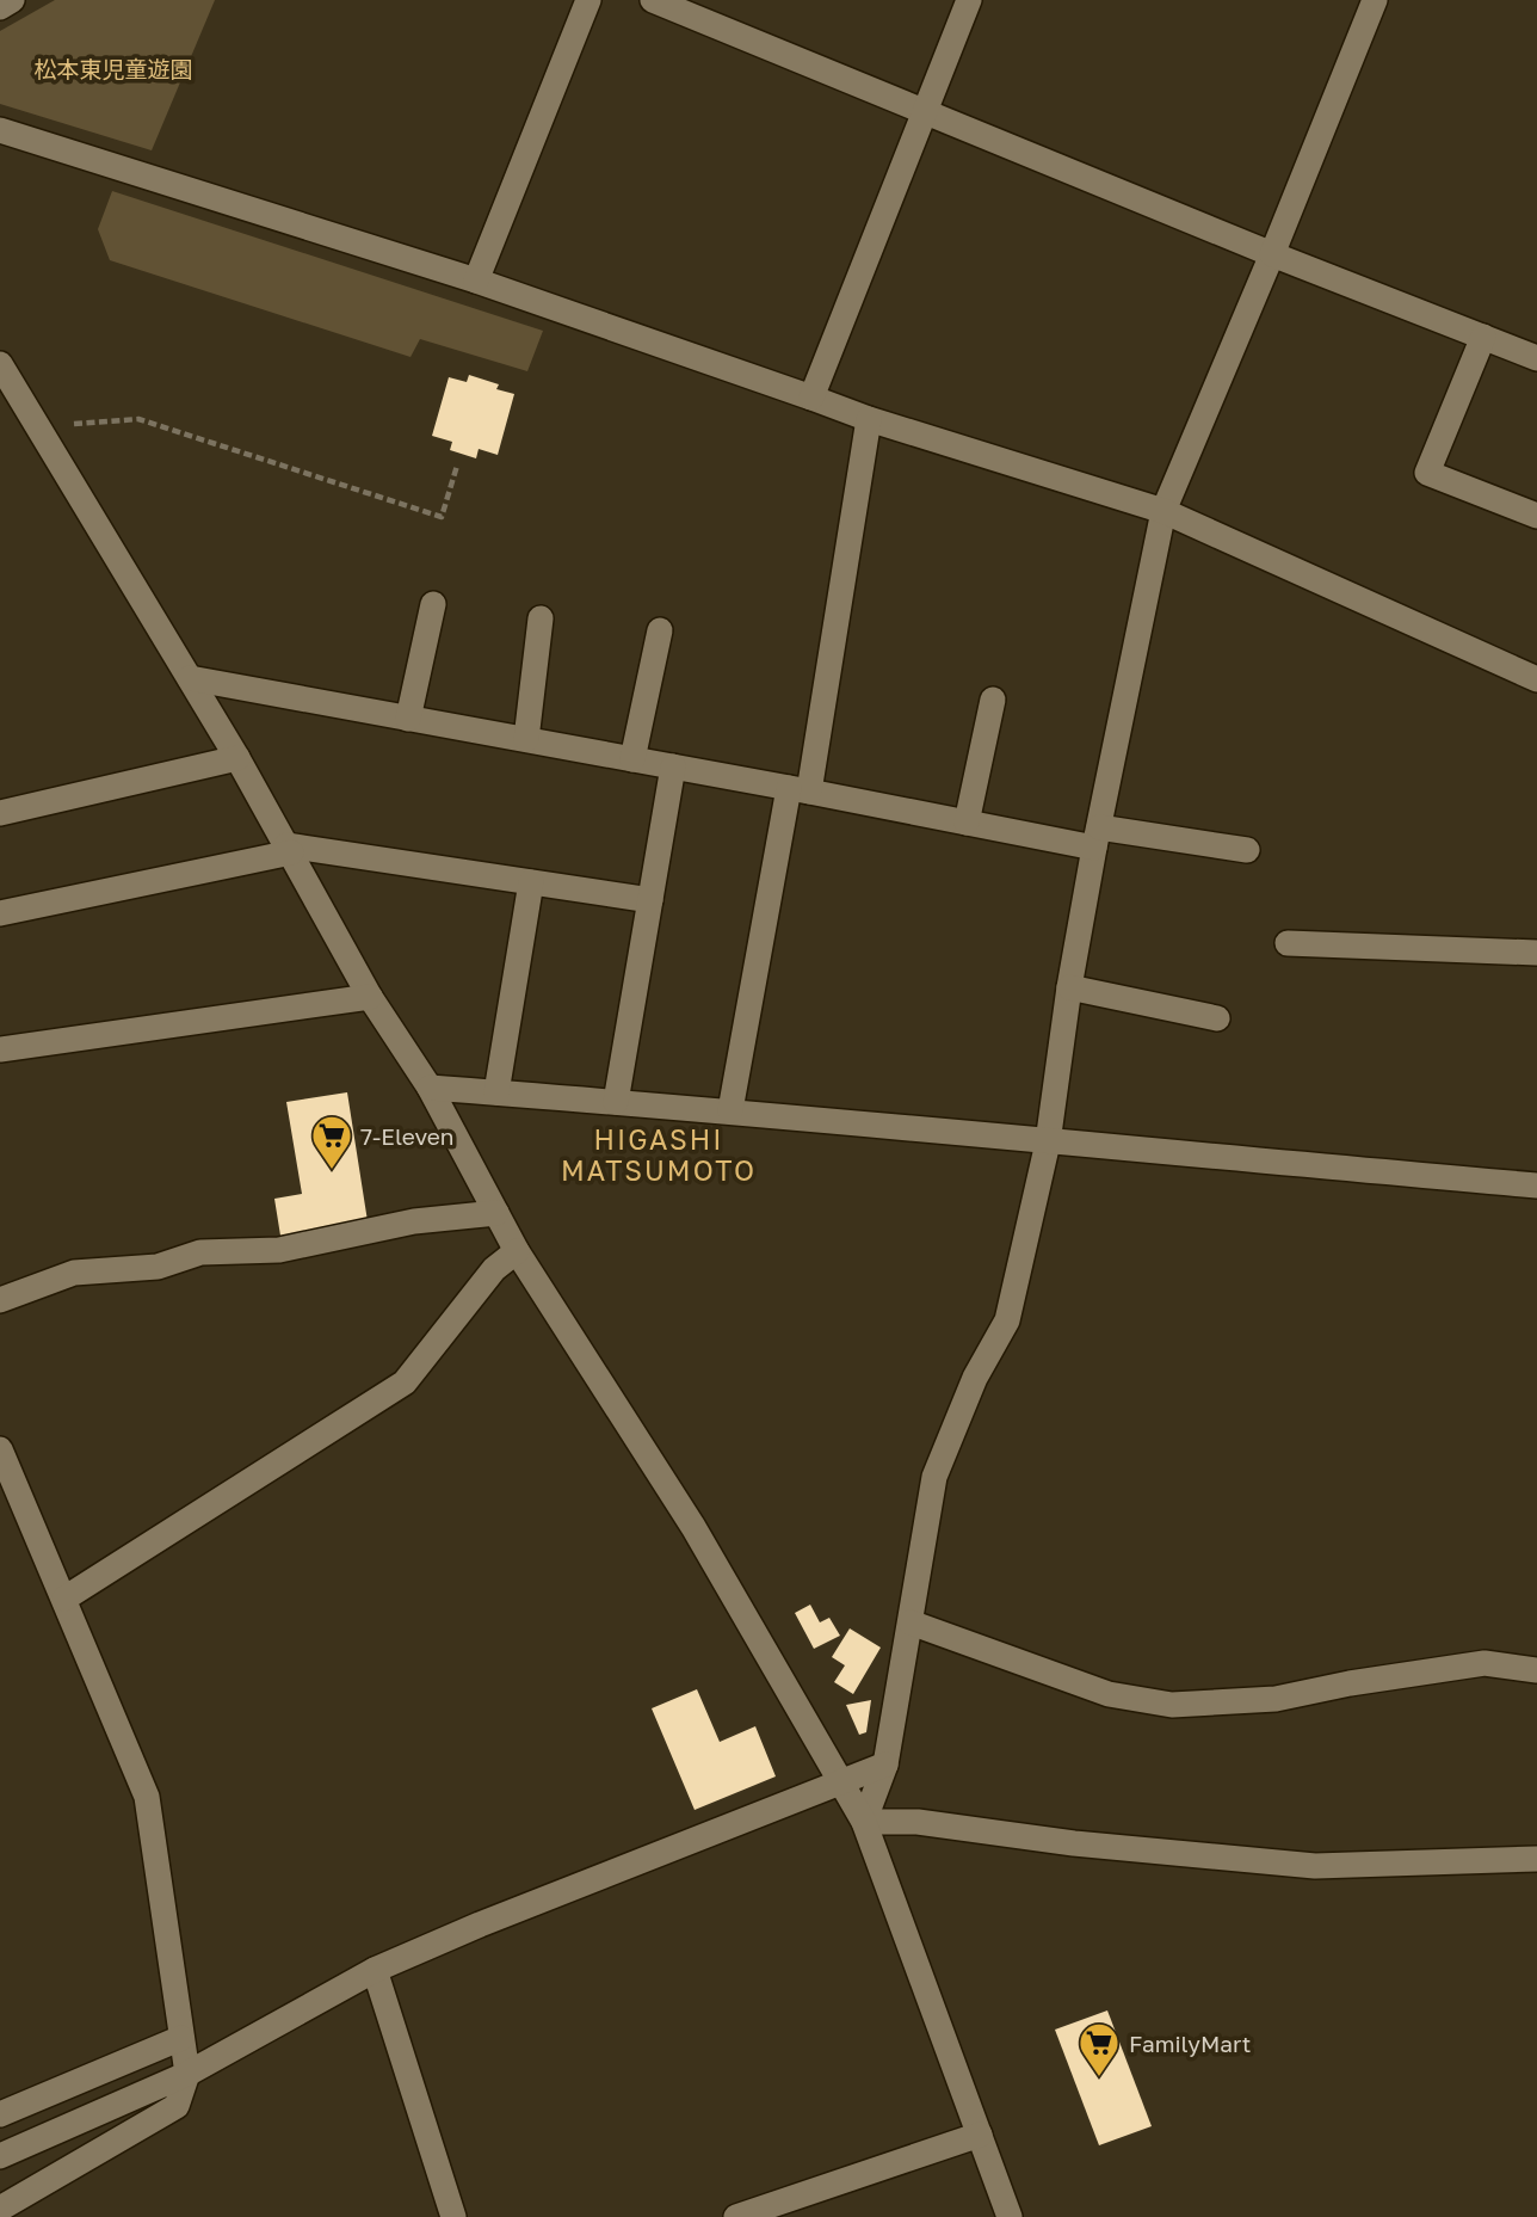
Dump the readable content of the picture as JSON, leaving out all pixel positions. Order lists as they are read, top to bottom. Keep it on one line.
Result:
{"districts":["HIGASHI MATSUMOTO"],"parks":["松本東児童遊園"],"places":{"supermarket":["7-Eleven","FamilyMart"]}}
